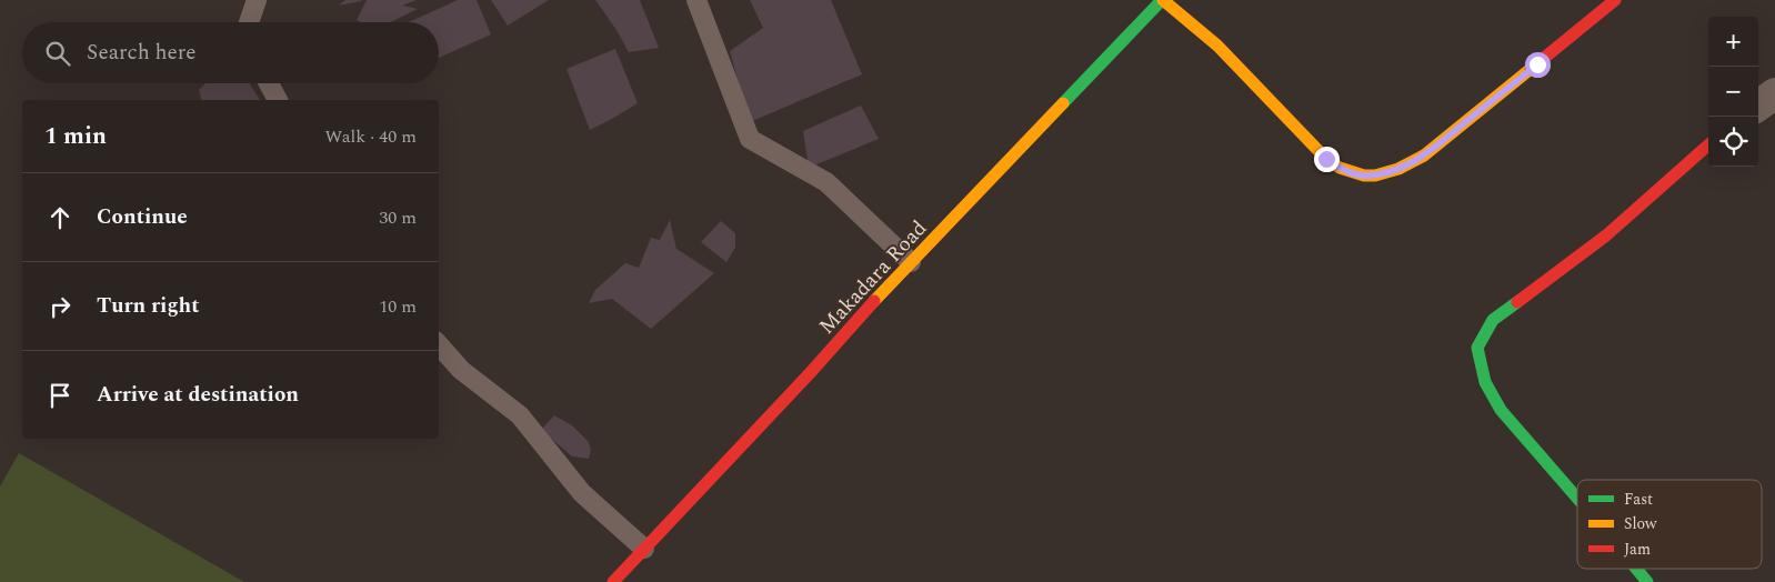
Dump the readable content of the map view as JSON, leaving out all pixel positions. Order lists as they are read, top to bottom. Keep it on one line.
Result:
{"streets":{"street":["Makadara Road"]},"legend":["Fast","Slow","Jam"],"page":{"map_buttons":["+","−"],"search":"Search here","heading":["1 min","Walk · 40 m"],"list":[["Continue","30 m"],["Turn right","10 m"],"Arrive at destination"]}}
